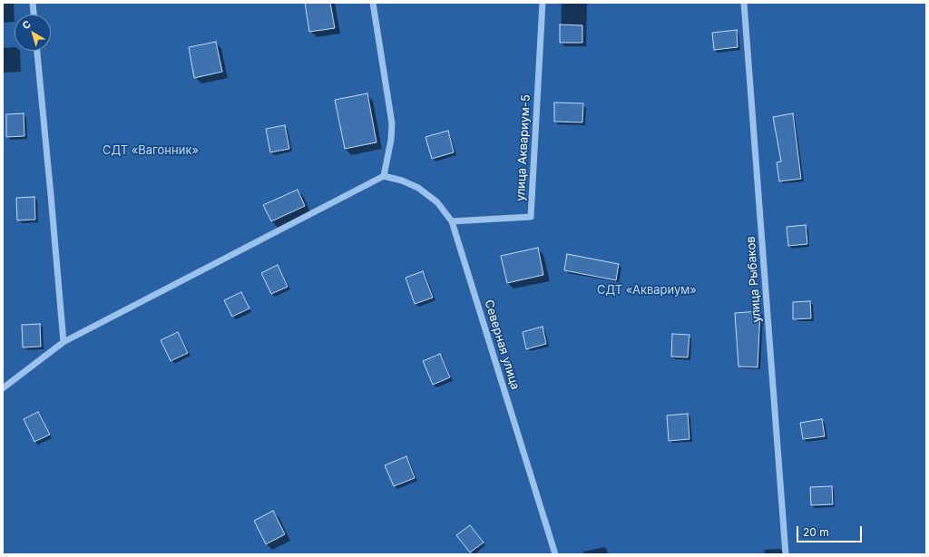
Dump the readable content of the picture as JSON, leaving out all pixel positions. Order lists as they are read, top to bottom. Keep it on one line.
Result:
{"streets":{"street":["улица Аквариум-5","улица Рыбаков","Северная улица"]},"crossings":[["улица Аквариум-5","Северная улица"]],"parks":["СДТ «Вагонник»","СДТ «Аквариум»"],"scale_bar":"20 m","north":"top left"}
